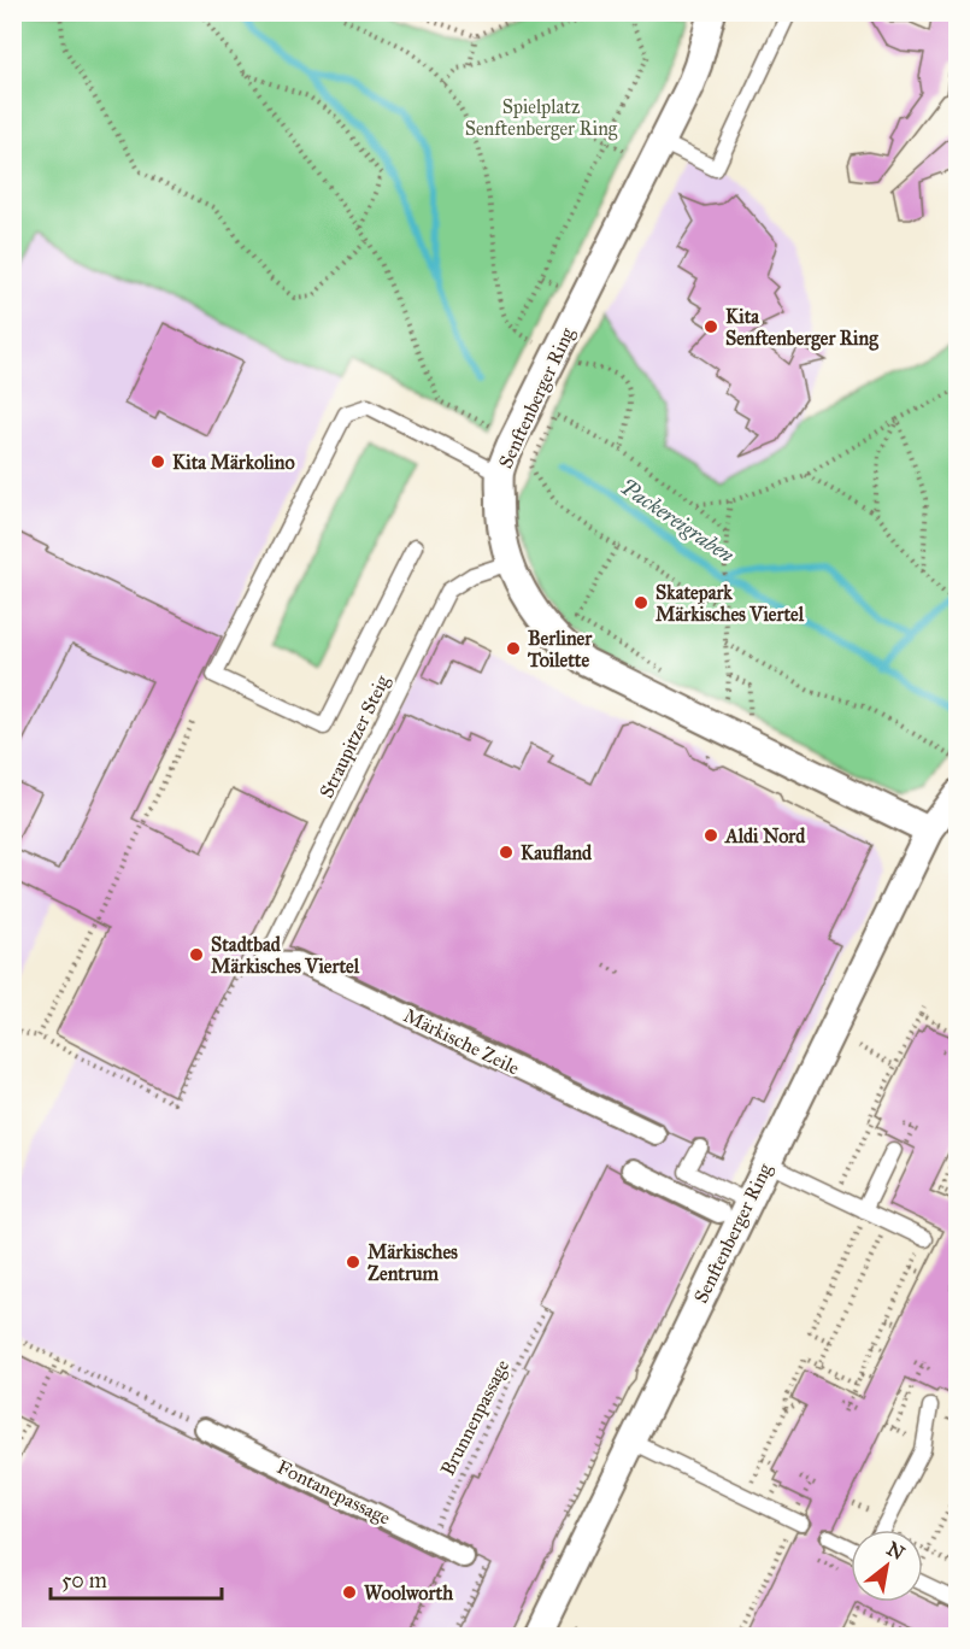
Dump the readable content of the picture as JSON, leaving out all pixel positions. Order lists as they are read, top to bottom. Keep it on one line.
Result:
{"streets":{"street":["Senftenberger Ring","Märkische Zeile","Fontanepassage"],"lane":["Straupitzer Steig"],"path":["Brunnenpassage"]},"crossings":[["Senftenberger Ring","Straupitzer Steig"],["Straupitzer Steig","Märkische Zeile"],["Brunnenpassage","Fontanepassage"]],"water":["Packereigraben"],"parks":["Spielplatz Senftenberger Ring"],"places":["Kita Senftenberger Ring","Kita Märkolino","Skatepark Märkisches Viertel","Berliner Toilette","Aldi Nord","Kaufland","Stadtbad Märkisches Viertel","Märkisches Zentrum","Woolworth"],"scale_bar":"50 m","north":"top right"}
